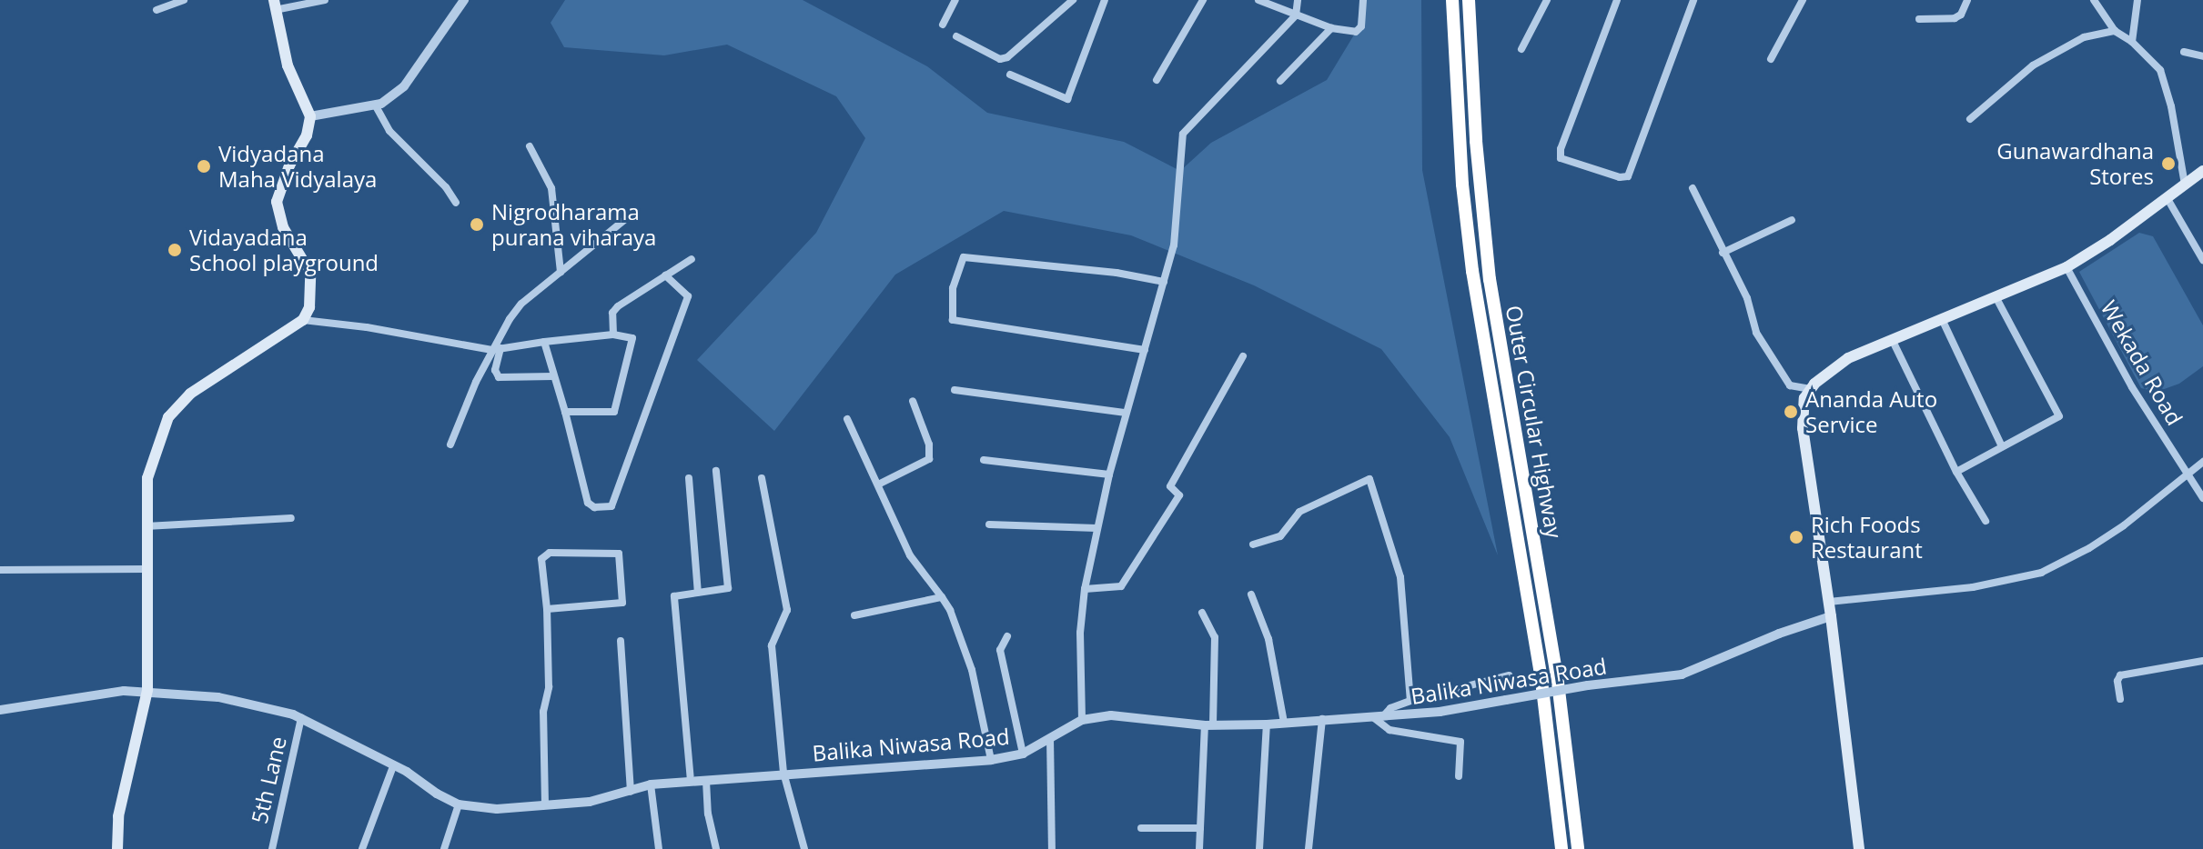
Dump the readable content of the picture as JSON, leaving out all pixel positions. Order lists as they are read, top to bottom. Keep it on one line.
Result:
{"streets":{"highway":["Outer Circular Highway"],"street":["Wekada Road","Balika Niwasa Road","5th Lane"]},"crossings":[["Balika Niwasa Road","5th Lane"]],"places":["Gunawardhana Stores","Vidyadana Maha Vidyalaya","Nigrodharama purana viharaya","Vidayadana School playground","Ananda Auto Service","Rich Foods Restaurant"]}
